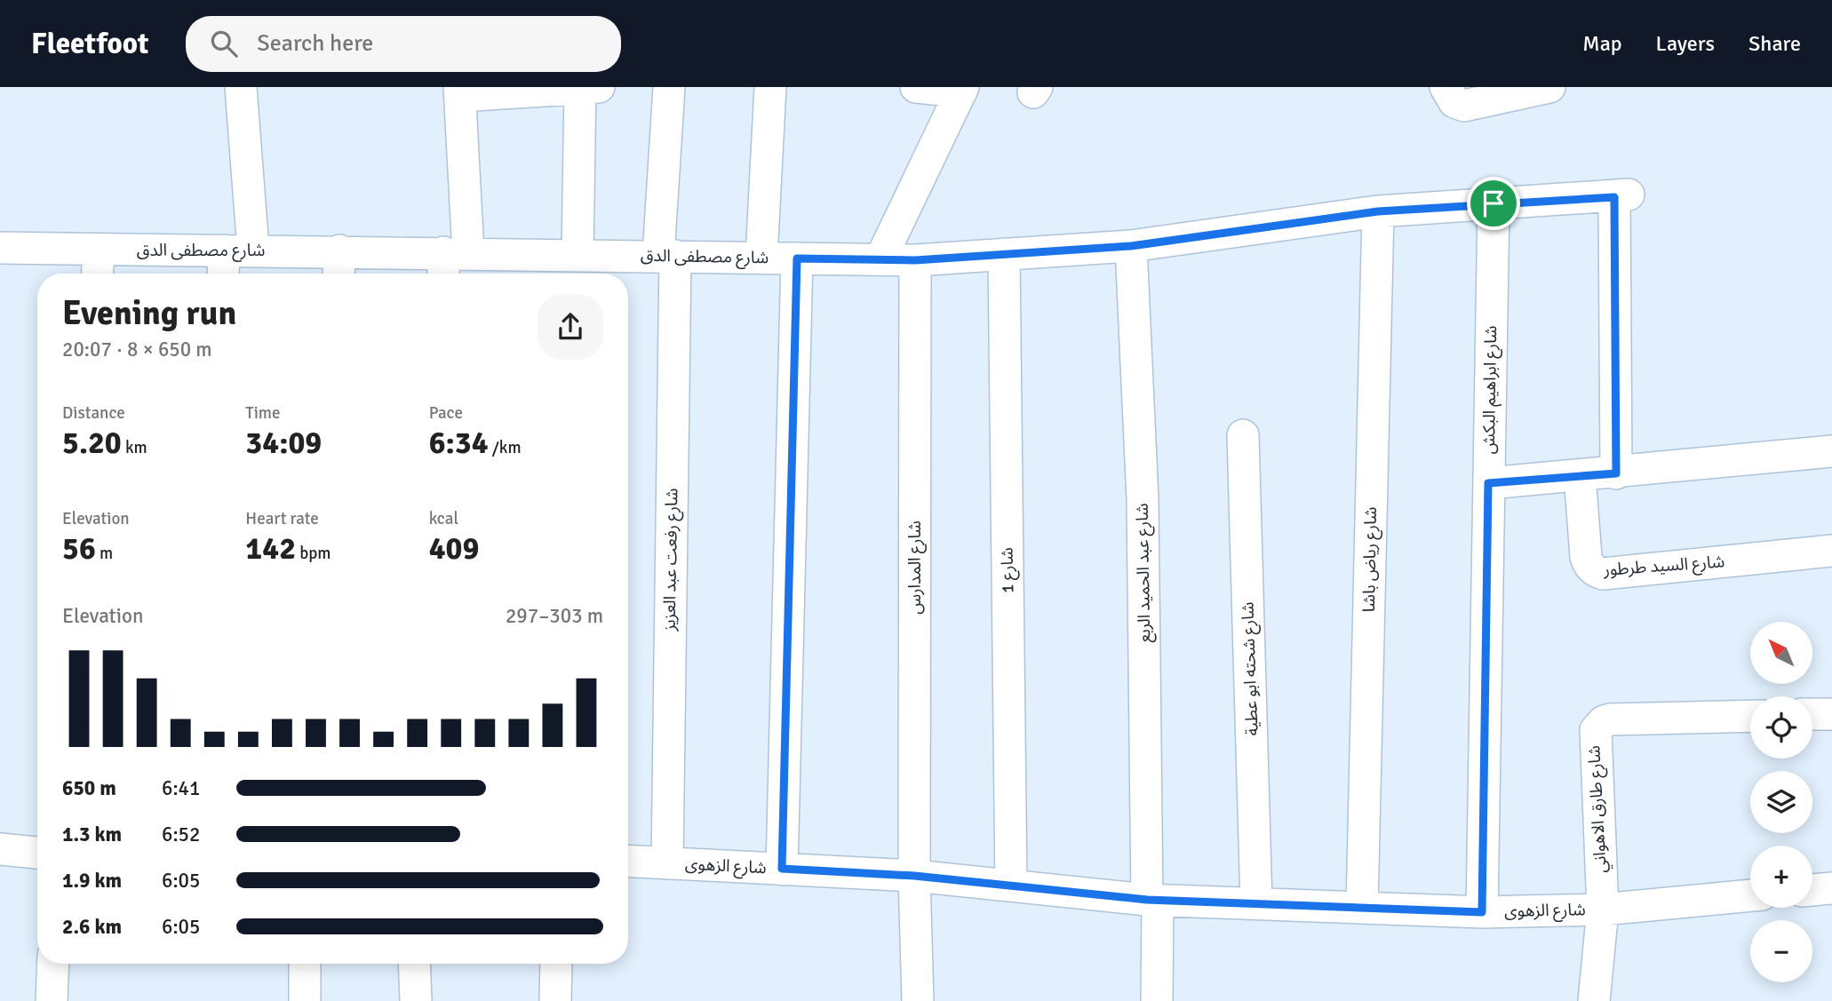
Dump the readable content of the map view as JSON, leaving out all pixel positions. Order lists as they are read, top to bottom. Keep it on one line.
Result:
{"streets":{"street":["شارع مصطفى الدق","شارع ابراهيم البكش","شارع رفعت عبد العزيز","شارع رياض باشا","شارع السيد طرطور","شارع المدارس","شارع 1","شارع عبد الحميد الربع","شارع شحته ابو عطية","شارع طارق الاهواني","شارع الزهوى"]},"crossings":[["شارع مصطفى الدق","شارع ابراهيم البكش"],["شارع مصطفى الدق","شارع رفعت عبد العزيز"],["شارع مصطفى الدق","شارع رياض باشا"],["شارع مصطفى الدق","شارع المدارس"],["شارع مصطفى الدق","شارع 1"],["شارع مصطفى الدق","شارع عبد الحميد الربع"],["شارع ابراهيم البكش","شارع الزهوى"],["شارع رفعت عبد العزيز","شارع الزهوى"],["شارع رياض باشا","شارع الزهوى"],["شارع المدارس","شارع الزهوى"],["شارع 1","شارع الزهوى"],["شارع عبد الحميد الربع","شارع الزهوى"],["شارع شحته ابو عطية","شارع الزهوى"],["شارع طارق الاهواني","شارع الزهوى"]],"north":"top left","page":{"header":"Fleetfoot","search":"Search here","nav":["Map","Layers","Share"],"heading":["Evening run","20:07 · 8 × 650 m"],"stats":[["Distance","5.20 km"],["Time","34:09"],["Pace","6:34 /km"],["Elevation","56 m"],["Heart rate","142 bpm"],["kcal","409"]],"chart":["Elevation","297–303 m"],"map_buttons":["+","−"],"list":[{"name":"650 m","note":"6:41"},{"name":"1.3 km","note":"6:52"},{"name":"1.9 km","note":"6:05"},{"name":"2.6 km","note":"6:05"}]}}
